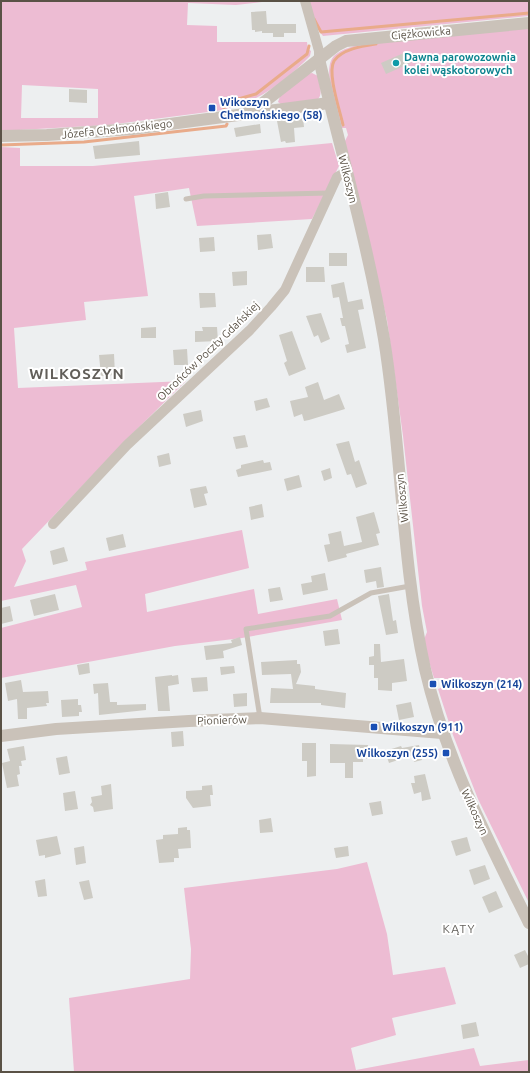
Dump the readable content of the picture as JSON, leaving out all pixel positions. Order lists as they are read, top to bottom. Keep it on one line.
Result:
{"streets":{"street":["Ciężkowicka","Józefa Chełmońskiego","Wilkoszyn","Obrońców Poczty Gdańskiej","Pionierów"]},"crossings":[["Ciężkowicka","Józefa Chełmońskiego"],["Ciężkowicka","Wilkoszyn"],["Józefa Chełmońskiego","Wilkoszyn"],["Wilkoszyn","Obrońców Poczty Gdańskiej"],["Wilkoszyn","Pionierów"]],"districts":["WILKOSZYN","KĄTY"],"places":{"other":["Dawna parowozownia kolei wąskotorowych"],"transit":["Wikoszyn Chełmońskiego (58)","Wilkoszyn (214)","Wilkoszyn (911)","Wilkoszyn (255)"]}}
